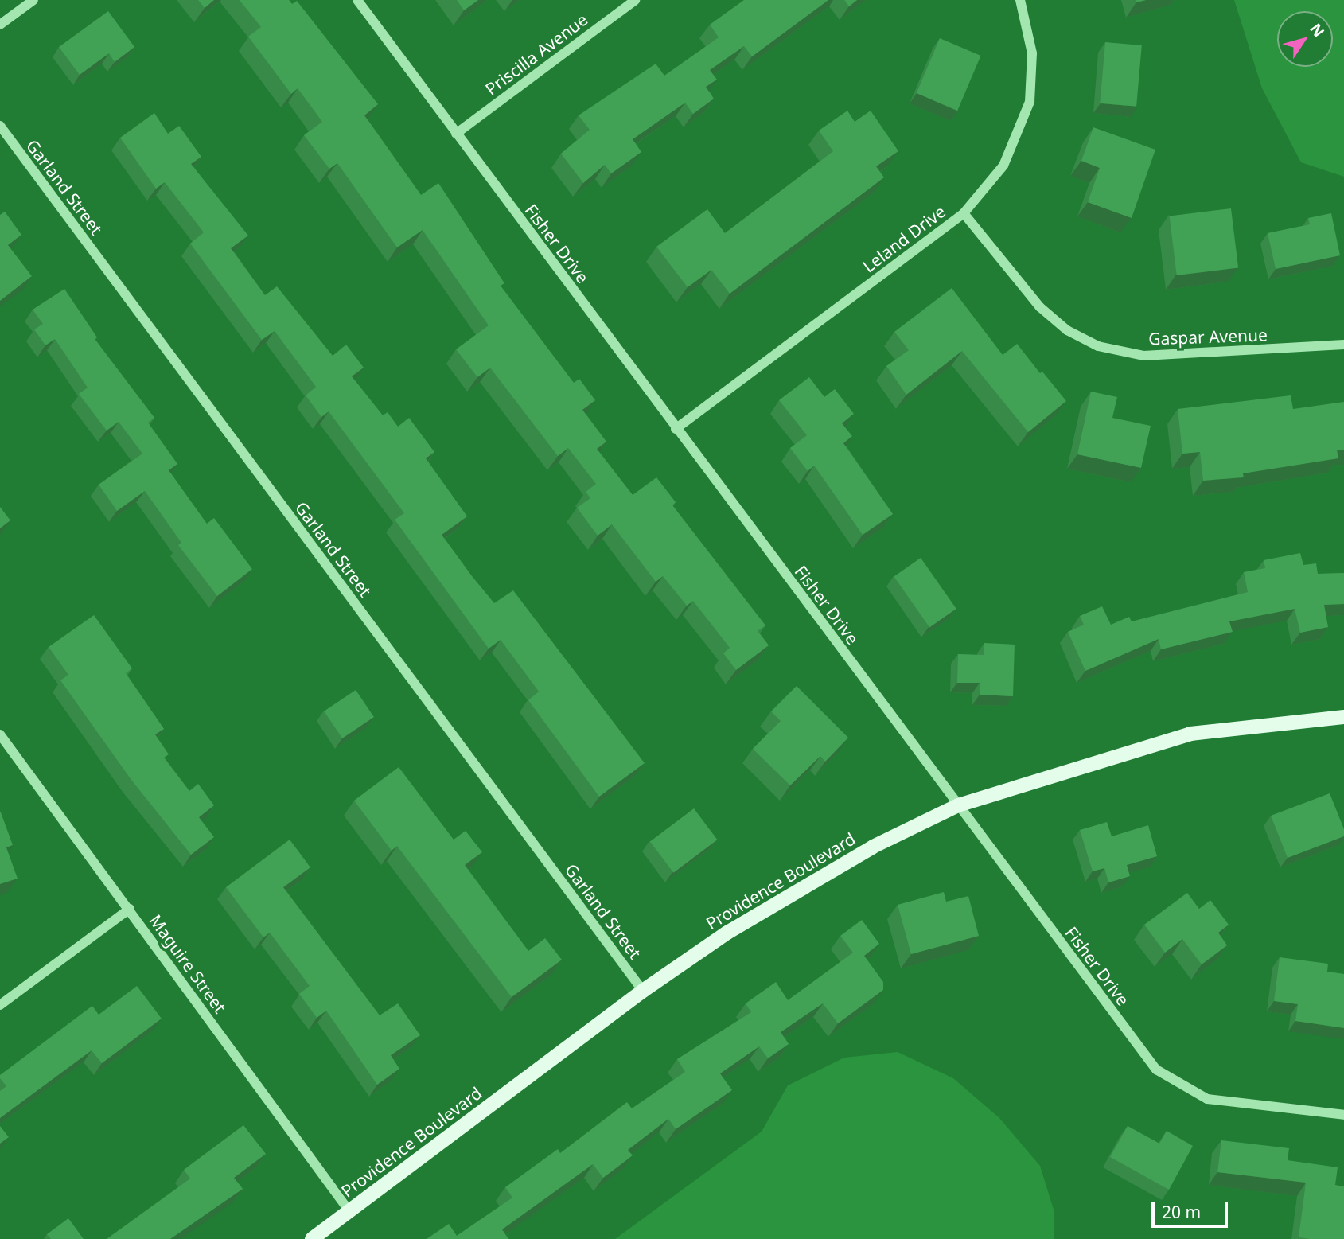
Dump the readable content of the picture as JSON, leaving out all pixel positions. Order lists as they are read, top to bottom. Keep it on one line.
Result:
{"streets":{"main road":["Providence Boulevard"],"street":["Priscilla Avenue","Garland Street","Leland Drive","Fisher Drive","Gaspar Avenue","Maguire Street"]},"crossings":[["Priscilla Avenue","Fisher Drive"],["Garland Street","Providence Boulevard"],["Leland Drive","Fisher Drive"],["Leland Drive","Gaspar Avenue"],["Fisher Drive","Providence Boulevard"],["Providence Boulevard","Maguire Street"]],"scale_bar":"20 m","north":"top right"}
